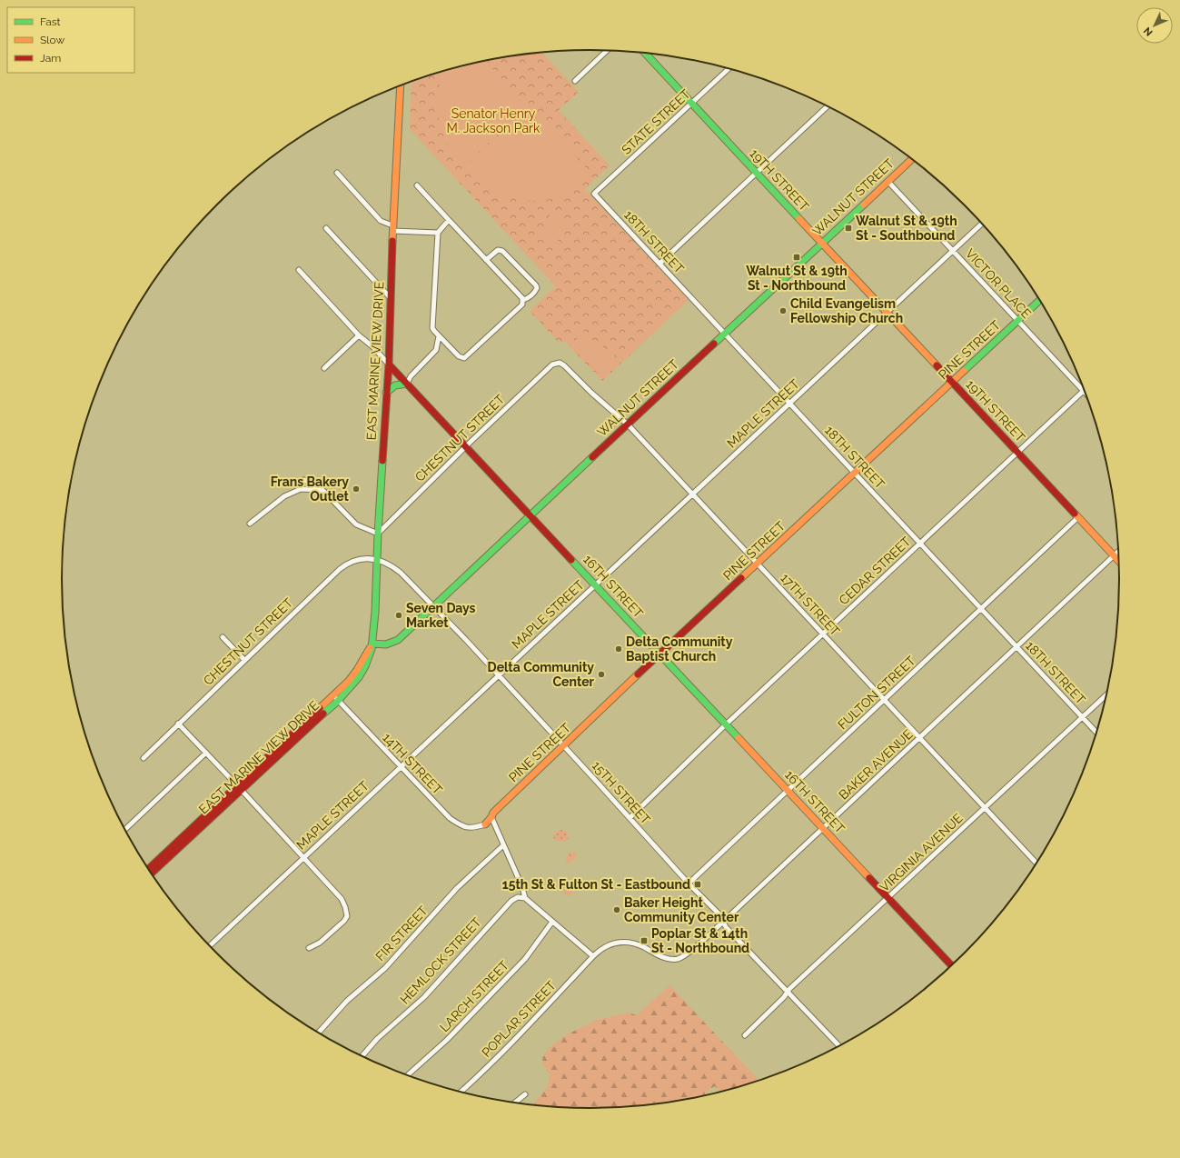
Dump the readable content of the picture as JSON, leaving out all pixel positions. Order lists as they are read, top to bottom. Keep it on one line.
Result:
{"streets":{"street":["STATE STREET","19TH STREET","WALNUT STREET","18TH STREET","VICTOR PLACE","PINE STREET","EAST MARINE VIEW DRIVE","MAPLE STREET","CHESTNUT STREET","CEDAR STREET","16TH STREET","17TH STREET","FULTON STREET","14TH STREET","BAKER AVENUE","15TH STREET","VIRGINIA AVENUE","FIR STREET","HEMLOCK STREET","LARCH STREET","POPLAR STREET"]},"crossings":[["STATE STREET","19TH STREET"],["STATE STREET","18TH STREET"],["19TH STREET","WALNUT STREET"],["19TH STREET","PINE STREET"],["19TH STREET","MAPLE STREET"],["19TH STREET","CEDAR STREET"],["19TH STREET","FULTON STREET"],["19TH STREET","BAKER AVENUE"],["WALNUT STREET","18TH STREET"],["WALNUT STREET","VICTOR PLACE"],["WALNUT STREET","EAST MARINE VIEW DRIVE"],["WALNUT STREET","16TH STREET"],["WALNUT STREET","17TH STREET"],["WALNUT STREET","15TH STREET"],["18TH STREET","PINE STREET"],["18TH STREET","MAPLE STREET"],["18TH STREET","CEDAR STREET"],["18TH STREET","FULTON STREET"],["18TH STREET","BAKER AVENUE"],["18TH STREET","VIRGINIA AVENUE"],["VICTOR PLACE","PINE STREET"],["VICTOR PLACE","MAPLE STREET"],["VICTOR PLACE","CEDAR STREET"],["PINE STREET","16TH STREET"],["PINE STREET","17TH STREET"],["PINE STREET","14TH STREET"],["PINE STREET","15TH STREET"],["EAST MARINE VIEW DRIVE","CHESTNUT STREET"],["EAST MARINE VIEW DRIVE","16TH STREET"],["EAST MARINE VIEW DRIVE","14TH STREET"],["EAST MARINE VIEW DRIVE","15TH STREET"],["MAPLE STREET","16TH STREET"],["MAPLE STREET","17TH STREET"],["MAPLE STREET","14TH STREET"],["MAPLE STREET","15TH STREET"],["CHESTNUT STREET","16TH STREET"],["CHESTNUT STREET","17TH STREET"],["CHESTNUT STREET","15TH STREET"],["CEDAR STREET","16TH STREET"],["CEDAR STREET","17TH STREET"],["CEDAR STREET","15TH STREET"],["16TH STREET","FULTON STREET"],["16TH STREET","BAKER AVENUE"],["16TH STREET","VIRGINIA AVENUE"],["17TH STREET","FULTON STREET"],["17TH STREET","BAKER AVENUE"],["17TH STREET","VIRGINIA AVENUE"],["FULTON STREET","15TH STREET"],["BAKER AVENUE","15TH STREET"],["BAKER AVENUE","POPLAR STREET"],["15TH STREET","VIRGINIA AVENUE"]],"parks":["Senator Henry M. Jackson Park"],"places":{"transit":["Walnut St & 19th St - Southbound","Walnut St & 19th St - Northbound","15th St & Fulton St - Eastbound","Poplar St & 14th St - Northbound"],"other":["Child Evangelism Fellowship Church","Frans Bakery Outlet","Seven Days Market","Delta Community Baptist Church","Delta Community Center","Baker Height Community Center"]},"legend":["Fast","Slow","Jam"],"north":"bottom left"}
